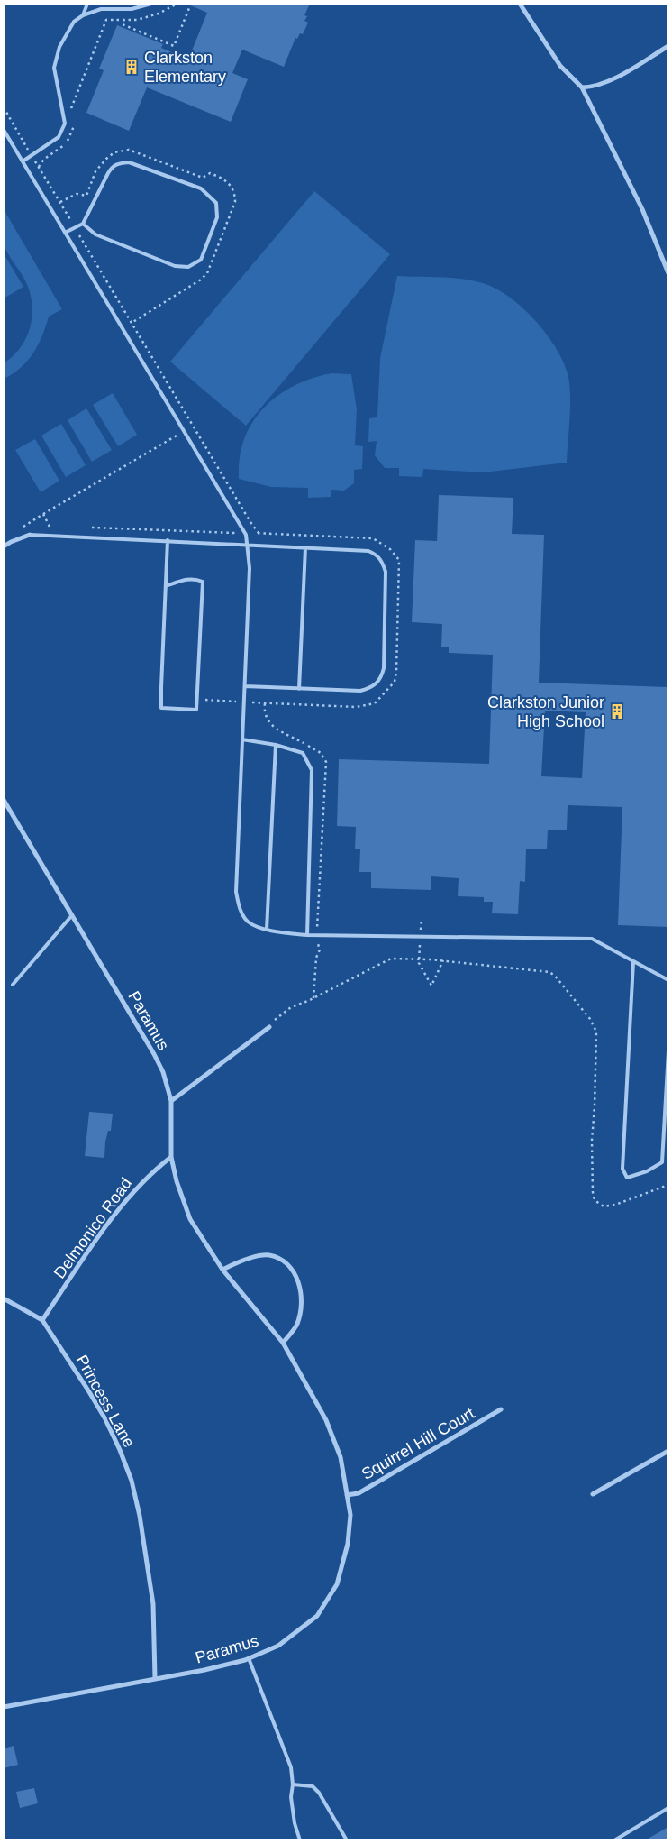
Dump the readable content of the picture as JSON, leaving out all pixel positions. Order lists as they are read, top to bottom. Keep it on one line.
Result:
{"streets":{"street":["Paramus","Delmonico Road","Princess Lane","Squirrel Hill Court"]},"crossings":[["Paramus","Delmonico Road"],["Paramus","Princess Lane"],["Paramus","Squirrel Hill Court"],["Delmonico Road","Princess Lane"]],"places":{"building":["Clarkston Elementary","Clarkston Junior High School"]}}
